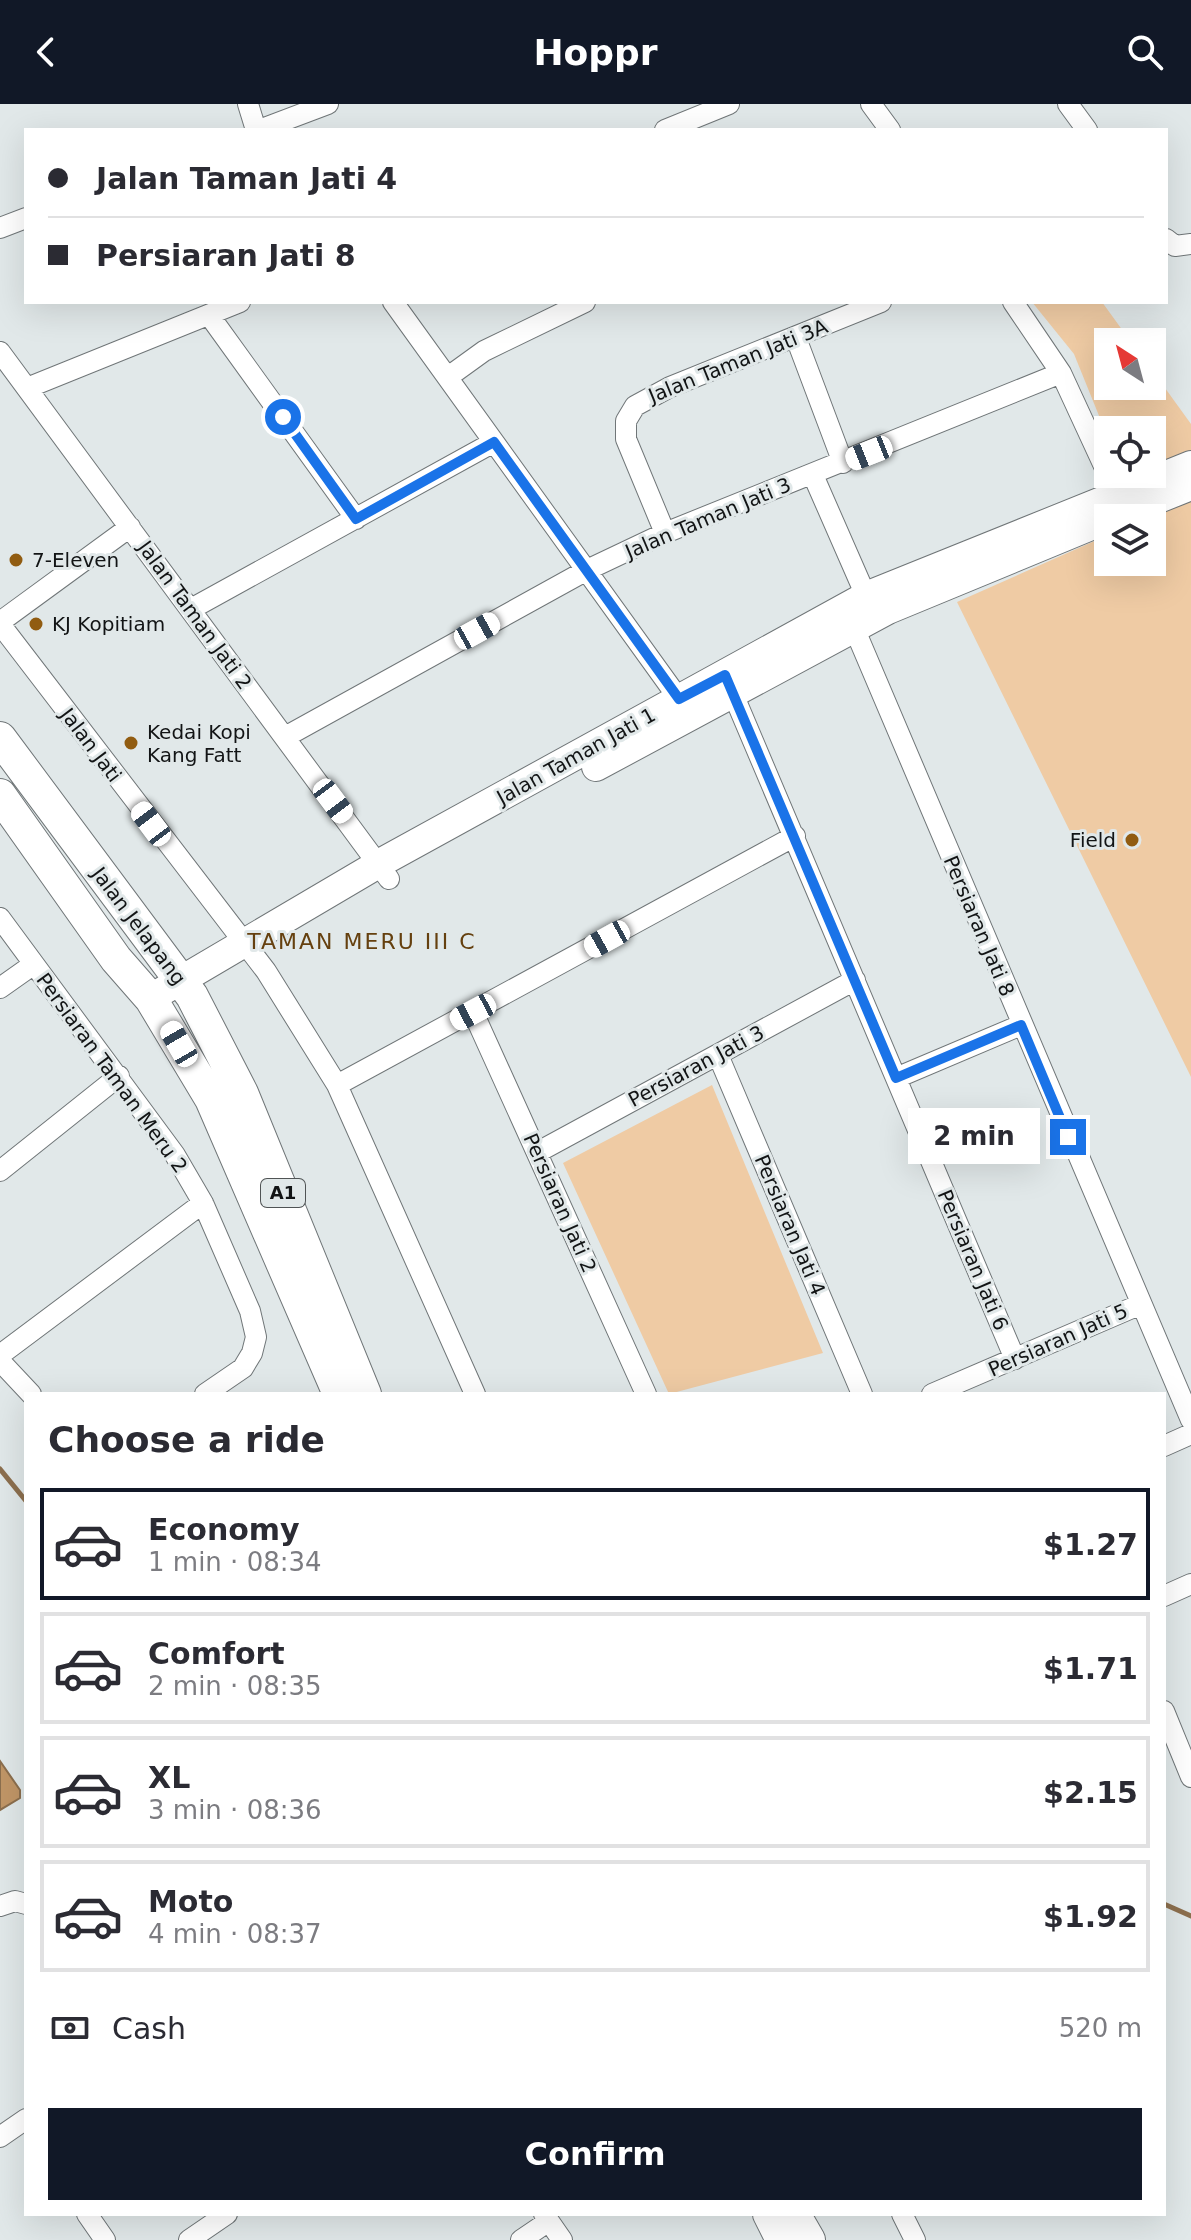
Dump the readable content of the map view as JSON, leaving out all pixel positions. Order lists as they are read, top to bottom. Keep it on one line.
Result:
{"streets":{"main road":["Jalan Jelapang","A1"],"street":["Jalan Taman Jati 3A","Jalan Taman Jati 3","Jalan Taman Jati 2","Jalan Jati","Jalan Taman Jati 1","Persiaran Jati 8","Persiaran Jati 3","Persiaran Taman Meru 2","Persiaran Jati 2","Persiaran Jati 4","Persiaran Jati 6","Persiaran Jati 5"]},"crossings":[["Jalan Taman Jati 3A","Jalan Taman Jati 3"],["Jalan Taman Jati 3","Jalan Taman Jati 2"],["Jalan Taman Jati 3","Persiaran Jati 8"],["Jalan Taman Jati 2","Jalan Taman Jati 1"],["Jalan Jati","Jalan Taman Jati 1"],["Jalan Taman Jati 1","Jalan Jelapang"],["Jalan Taman Jati 1","Persiaran Jati 8"],["Jalan Taman Jati 1","Persiaran Jati 6"],["Persiaran Jati 8","Persiaran Jati 5"],["Persiaran Jati 3","Persiaran Jati 2"],["Persiaran Jati 3","Persiaran Jati 4"],["Persiaran Jati 3","Persiaran Jati 6"],["Persiaran Jati 6","Persiaran Jati 5"]],"districts":["TAMAN MERU III C"],"places":["7-Eleven","KJ Kopitiam","Kedai Kopi Kang Fatt","Field"],"north":"top left","page":{"header":"Hoppr","banner":["Jalan Taman Jati 4","Persiaran Jati 8"],"bubble":"2 min","heading":"Choose a ride","list":[{"name":"Economy","note":"1 min · 08:34","value":"$1.27"},{"name":"Comfort","note":"2 min · 08:35","value":"$1.71"},{"name":"XL","note":"3 min · 08:36","value":"$2.15"},{"name":"Moto","note":"4 min · 08:37","value":"$1.92"}],"pay":["Cash","520 m"],"buttons":"Confirm"}}
